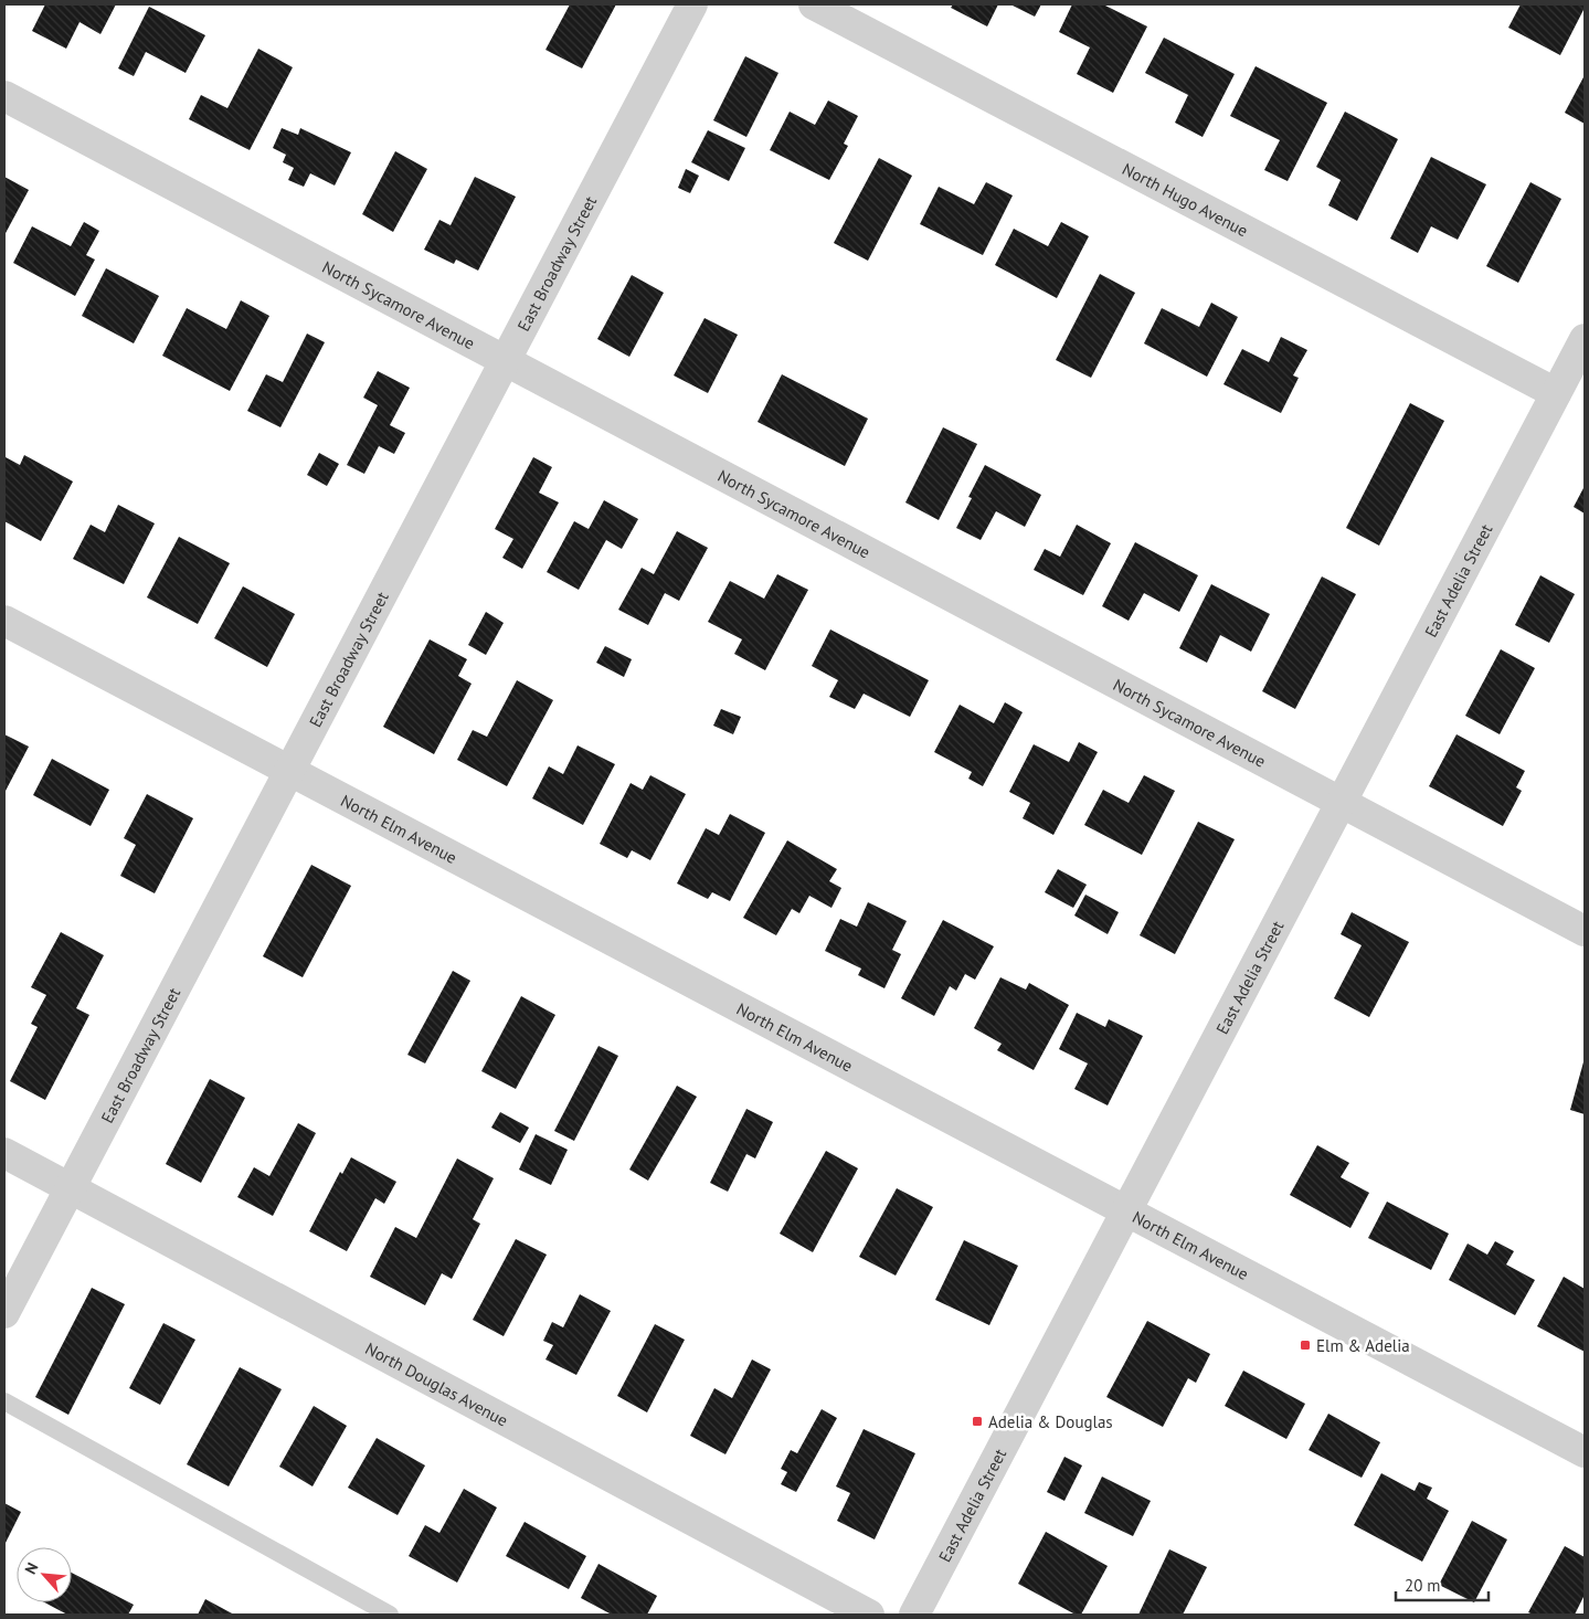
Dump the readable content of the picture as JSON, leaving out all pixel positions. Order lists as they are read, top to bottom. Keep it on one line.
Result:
{"streets":{"street":["North Hugo Avenue","East Broadway Street","North Sycamore Avenue","East Adelia Street","North Elm Avenue","North Douglas Avenue"]},"crossings":[["North Hugo Avenue","East Adelia Street"],["East Broadway Street","North Sycamore Avenue"],["East Broadway Street","North Elm Avenue"],["East Broadway Street","North Douglas Avenue"],["North Sycamore Avenue","East Adelia Street"],["East Adelia Street","North Elm Avenue"]],"places":{"transit":["Elm & Adelia","Adelia & Douglas"]},"scale_bar":"20 m","north":"top left"}
